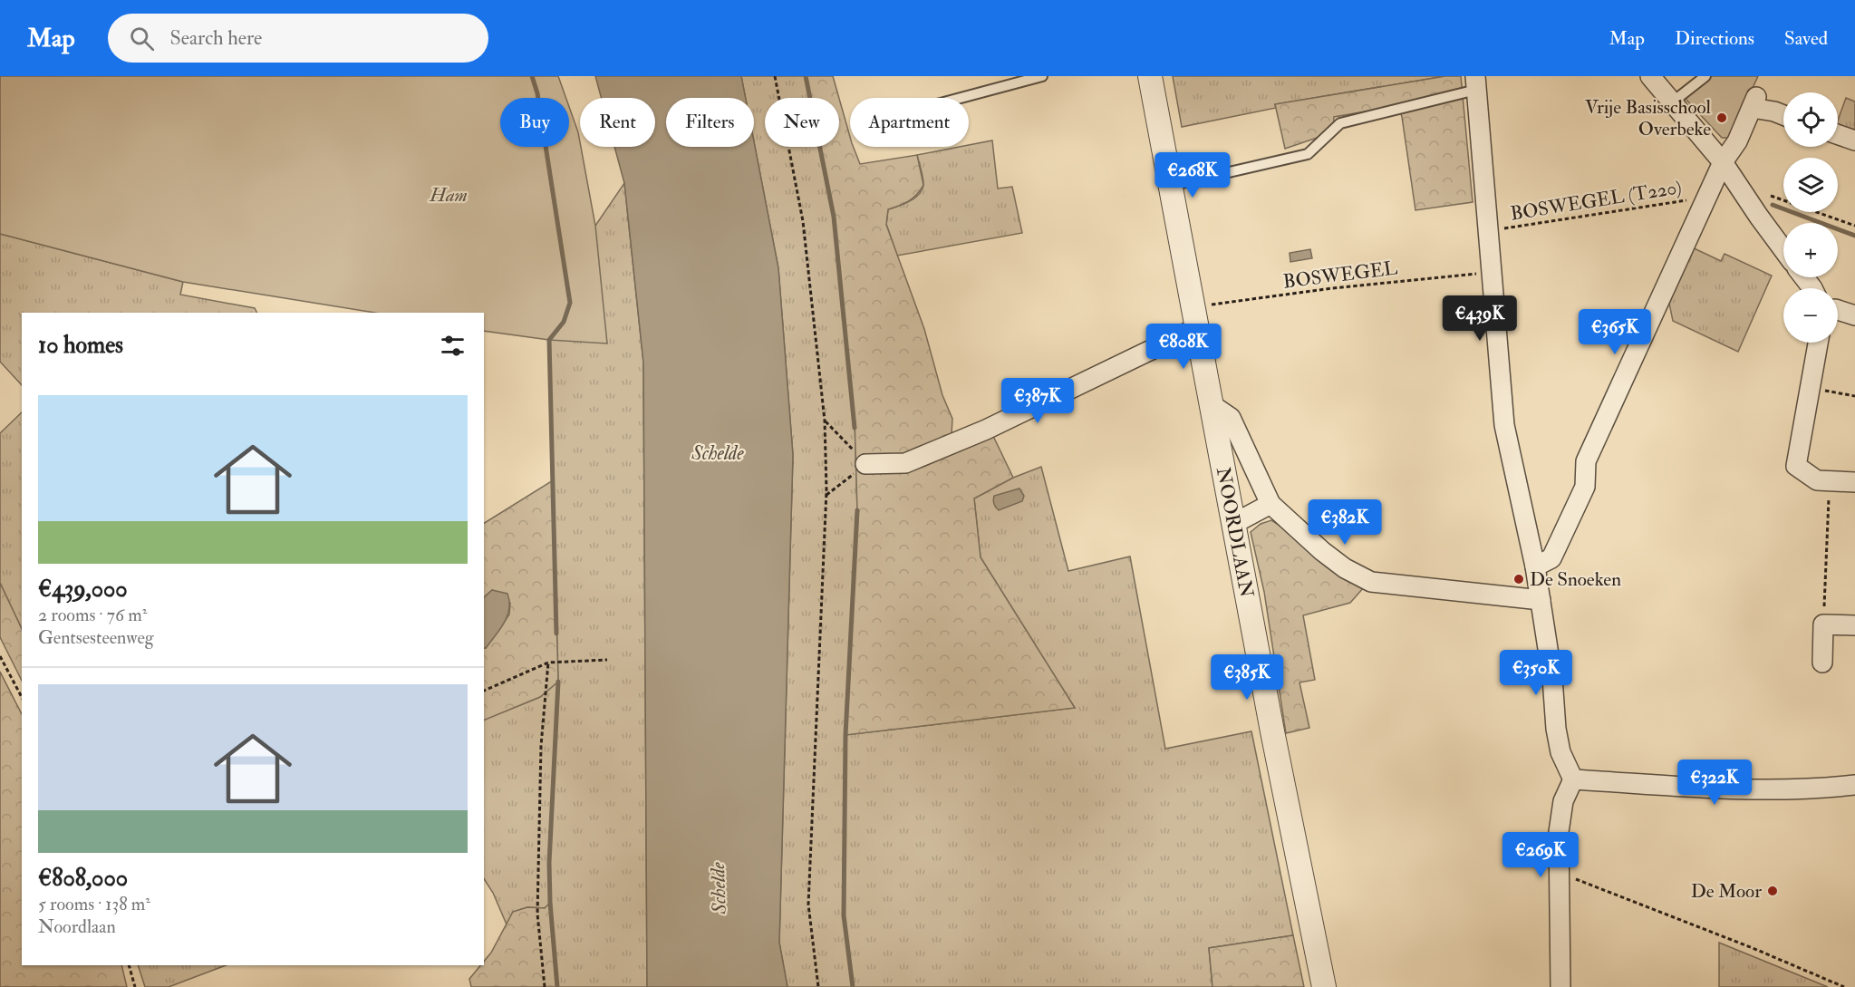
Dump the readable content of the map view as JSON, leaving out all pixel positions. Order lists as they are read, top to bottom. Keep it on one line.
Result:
{"streets":{"street":["NOORDLAAN"],"path":["BOSWEGEL (T220)","BOSWEGEL"]},"crossings":[["BOSWEGEL","NOORDLAAN"]],"water":["Schelde"],"parks":["Ham"],"places":["Vrije Basisschool Overbeke","De Snoeken","De Moor"],"page":{"header":"Map","search":"Search here","nav":["Map","Directions","Saved"],"map_buttons":["+","−"],"chip":["Buy","Rent","Filters","New","Apartment"],"price":["€268K","€439K","€365K","€808K","€387K","€382K","€350K","€385K","€322K","€269K"],"heading":"10 homes","list":[{"name":"€439,000","note":"2 rooms · 76 m² · Gentsesteenweg"},{"name":"€808,000","note":"5 rooms · 138 m² · Noordlaan"}]}}
